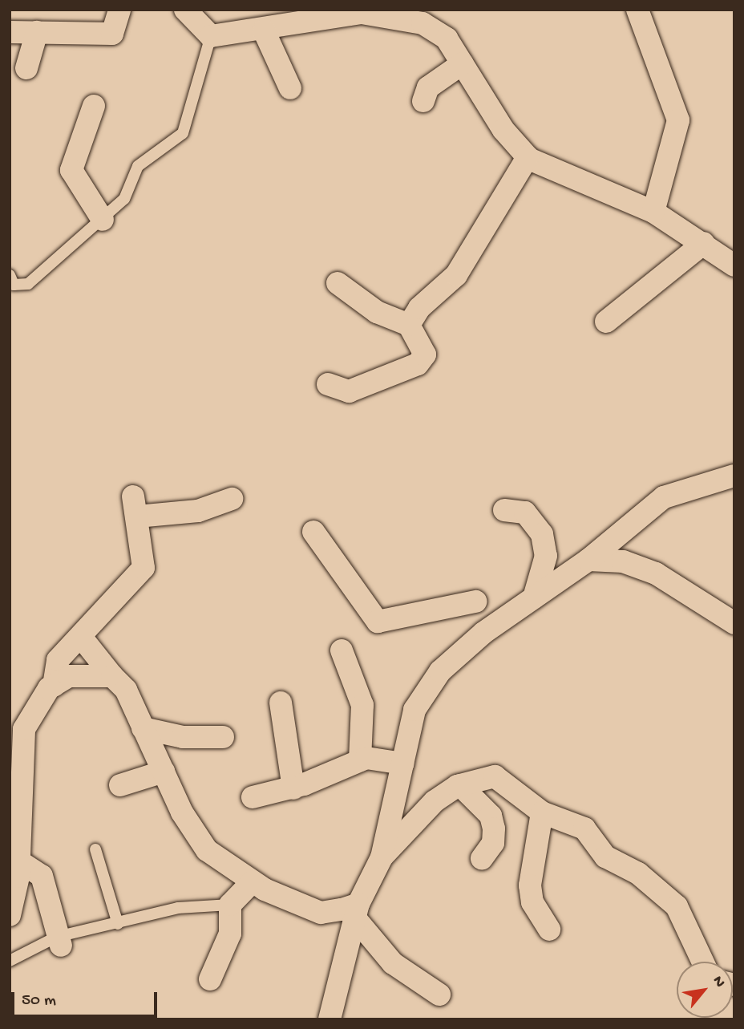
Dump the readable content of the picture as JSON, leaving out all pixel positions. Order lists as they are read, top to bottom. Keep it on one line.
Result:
{"scale_bar":"50 m","north":"top right"}
